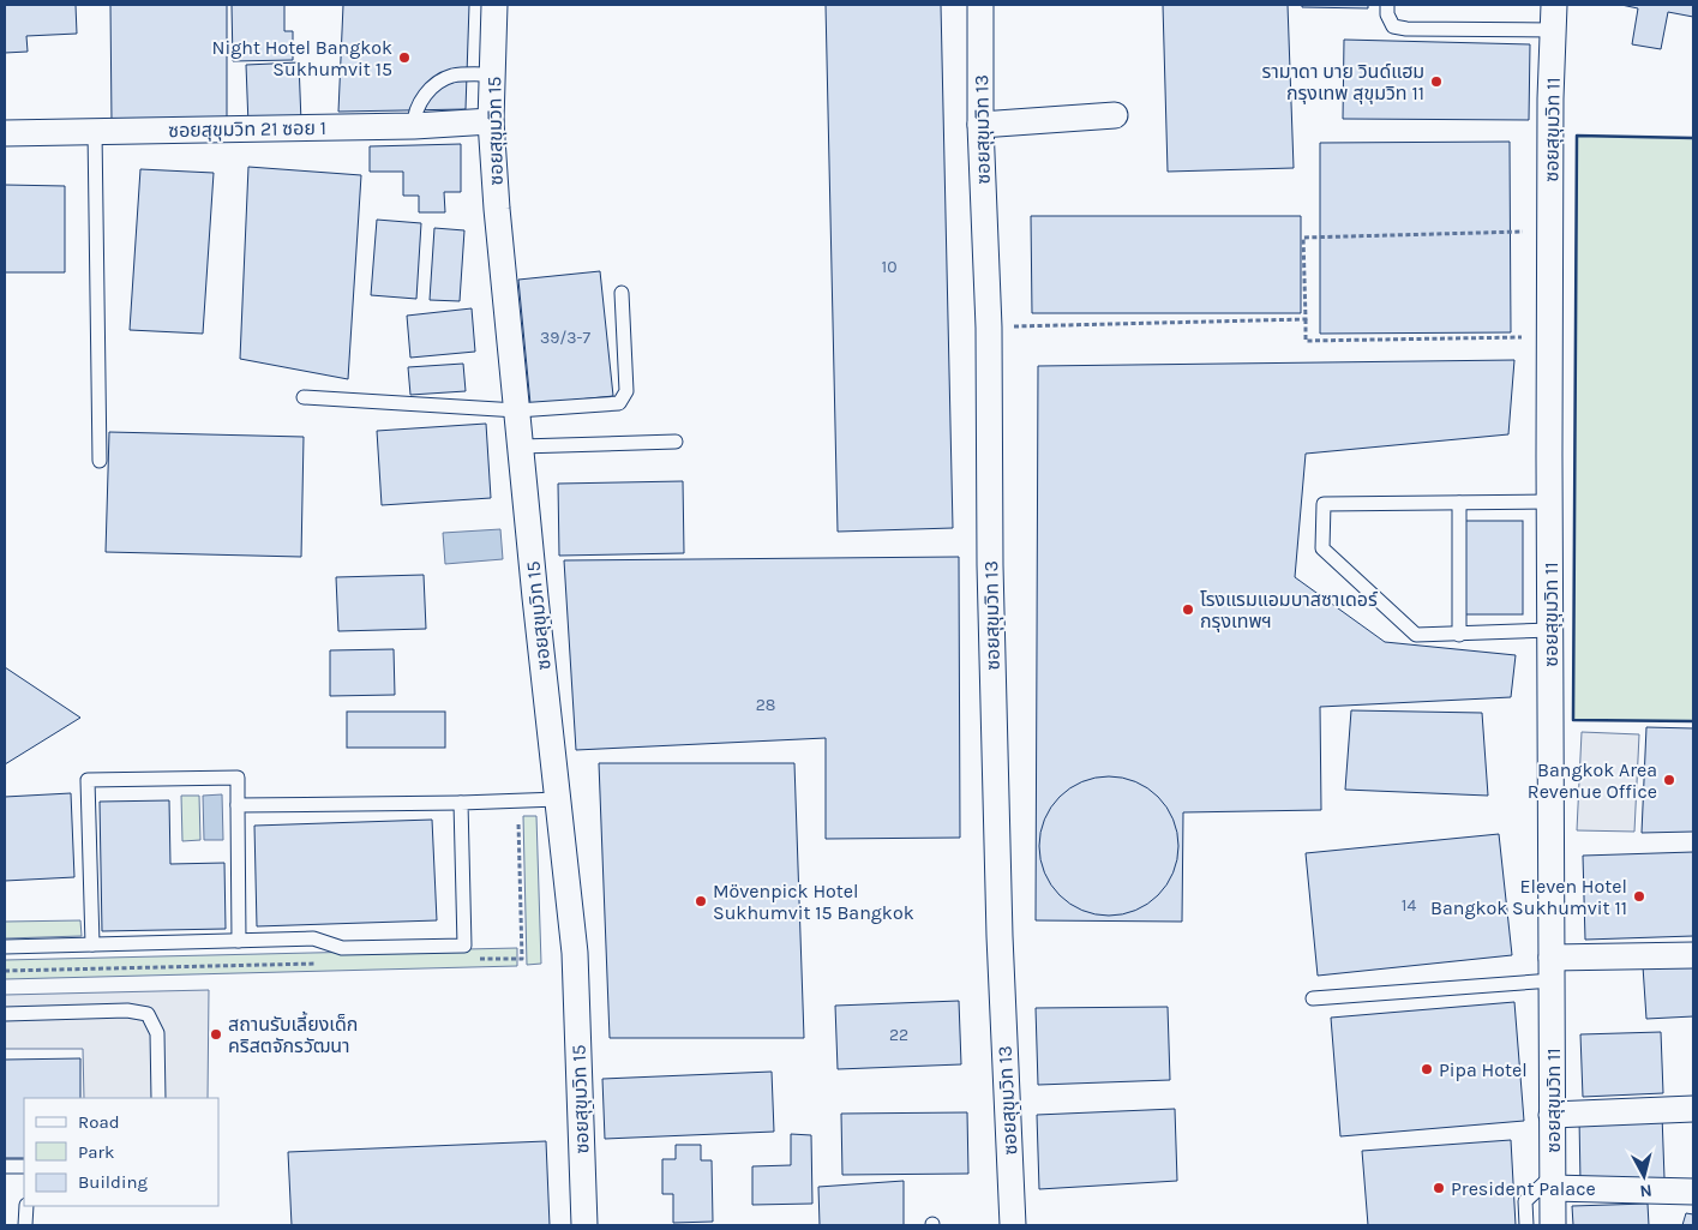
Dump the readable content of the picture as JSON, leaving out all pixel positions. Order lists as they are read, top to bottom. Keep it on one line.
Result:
{"streets":{"street":["ซอยสุขุมวิท 21 ซอย 1","ซอยสุขุมวิท 13","ซอยสุขุมวิท 11","ซอยสุขุมวิท 15"]},"crossings":[["ซอยสุขุมวิท 21 ซอย 1","ซอยสุขุมวิท 15"]],"places":["Night Hotel Bangkok Sukhumvit 15","รามาดา บาย วินด์แฮม กรุงเทพ สุขุมวิท 11","โรงแรมแอมบาสซาเดอร์ กรุงเทพฯ","Bangkok Area Revenue Office","Eleven Hotel Bangkok Sukhumvit 11","Mövenpick Hotel Sukhumvit 15 Bangkok","สถานรับเลี้ยงเด็ก คริสตจักรวัฒนา","Pipa Hotel","President Palace"],"house_numbers":["10","39/3-7","28","14","22"],"legend":["Road","Park","Building"],"north":"bottom"}
